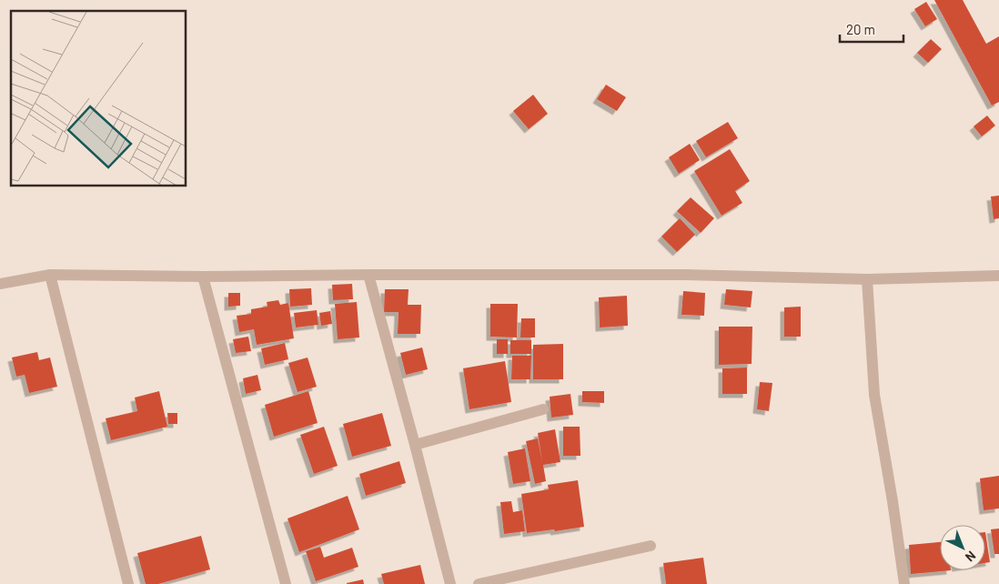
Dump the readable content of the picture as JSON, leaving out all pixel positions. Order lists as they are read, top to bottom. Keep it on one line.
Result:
{"scale_bar":"20 m","north":"bottom right"}
